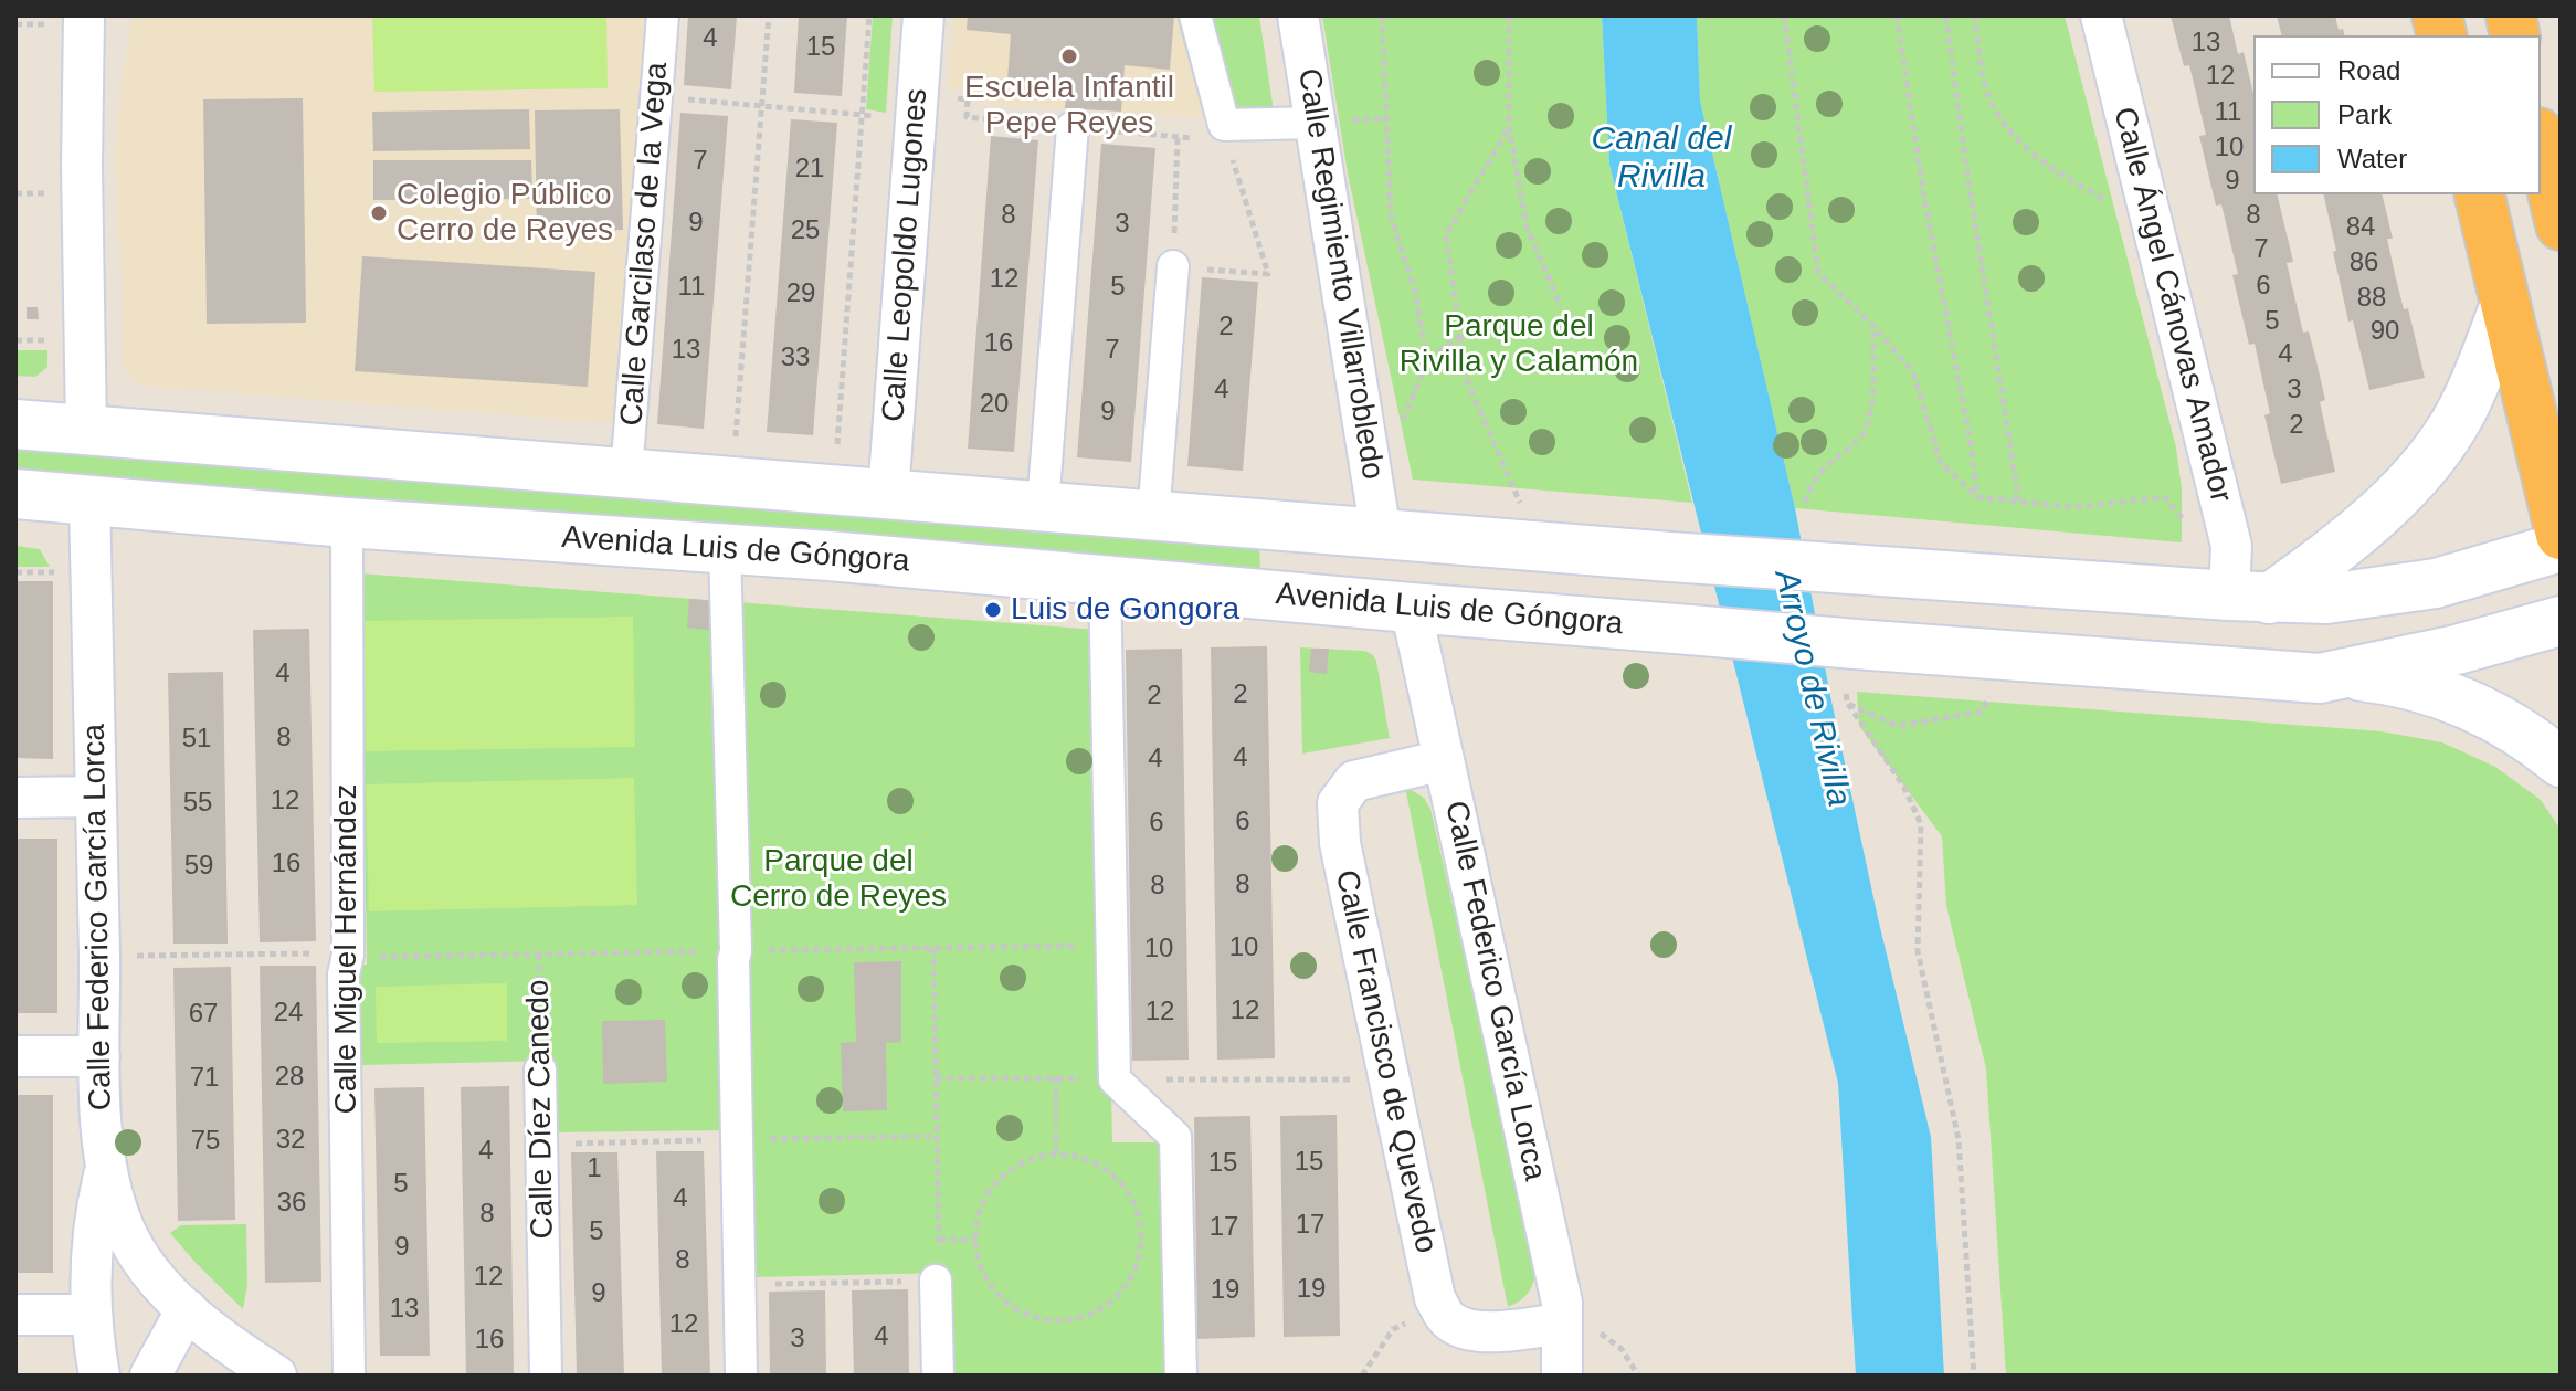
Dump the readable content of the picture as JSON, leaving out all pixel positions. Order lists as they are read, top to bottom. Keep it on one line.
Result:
{"streets":{"main road":["Avenida Luis de Góngora"],"street":["Calle Garcilaso de la Vega","Calle Leopoldo Lugones","Calle Regimiento Villarrobledo","Calle Ángel Cánovas Amador","Calle Federico García Lorca","Calle Miguel Hernández","Calle Francisco de Quevedo","Calle Díez Canedo"]},"crossings":[["Avenida Luis de Góngora","Calle Federico García Lorca"],["Avenida Luis de Góngora","Calle Miguel Hernández"],["Calle Federico García Lorca","Calle Francisco de Quevedo"]],"water":["Canal del Rivilla","Arroyo de Rivilla"],"parks":["Parque del Rivilla y Calamón","Parque del Cerro de Reyes"],"places":["Escuela Infantil Pepe Reyes","Colegio Público Cerro de Reyes","Luis de Gongora"],"house_numbers":["4","13","15","12","11","10","7","21","9","8","8","9","3","84","25","7","86","12","6","11","5","29","88","5","2","90","16","13","7","4","33","4","3","20","9","2","4","2","2","8","51","4","4","12","55","6","6","16","59","8","8","10","10","12","12","24","67","28","71","32","75","4","15","15","1","5","4","36","8","17","17","5","9","8","12","19","19","9","13","12","4","3","16"],"legend":["Road","Park","Water"]}
